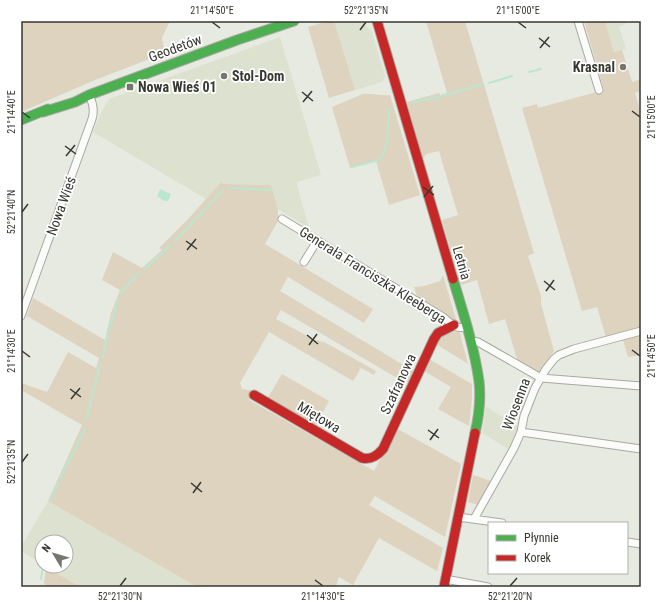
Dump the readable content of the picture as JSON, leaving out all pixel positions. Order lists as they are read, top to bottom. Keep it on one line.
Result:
{"streets":{"street":["Geodetów","Nowa Wieś","Letnia","Generała Franciszka Kleeberga","Szafranowa","Wiosenna","Miętowa"]},"crossings":[["Geodetów","Nowa Wieś"],["Letnia","Generała Franciszka Kleeberga"],["Generała Franciszka Kleeberga","Szafranowa"],["Szafranowa","Miętowa"]],"places":{"other":["Krasnal","Stol-Dom"],"transit":["Nowa Wieś 01"]},"legend":["Płynnie","Korek"],"north":"top left","coordinates":["21°14'50\"E","52°21'35\"N","21°15'00\"E","21°14'40\"E","52°21'40\"N","21°14'30\"E","52°21'30\"N","52°21'20\"N"]}
